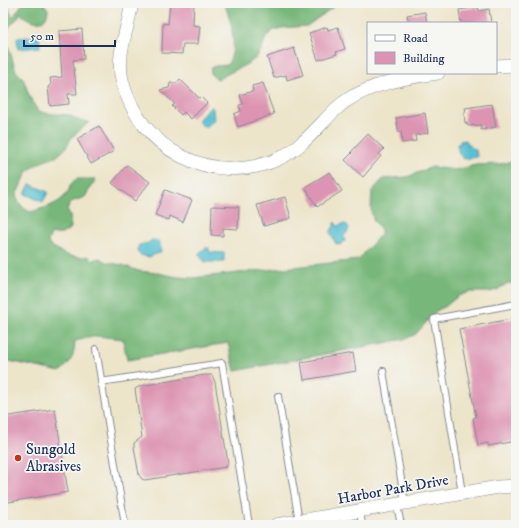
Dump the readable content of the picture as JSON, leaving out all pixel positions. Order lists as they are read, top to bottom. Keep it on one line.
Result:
{"streets":{"street":["Harbor Park Drive"]},"places":["Sungold Abrasives"],"legend":["Road","Building"],"scale_bar":"50 m"}
